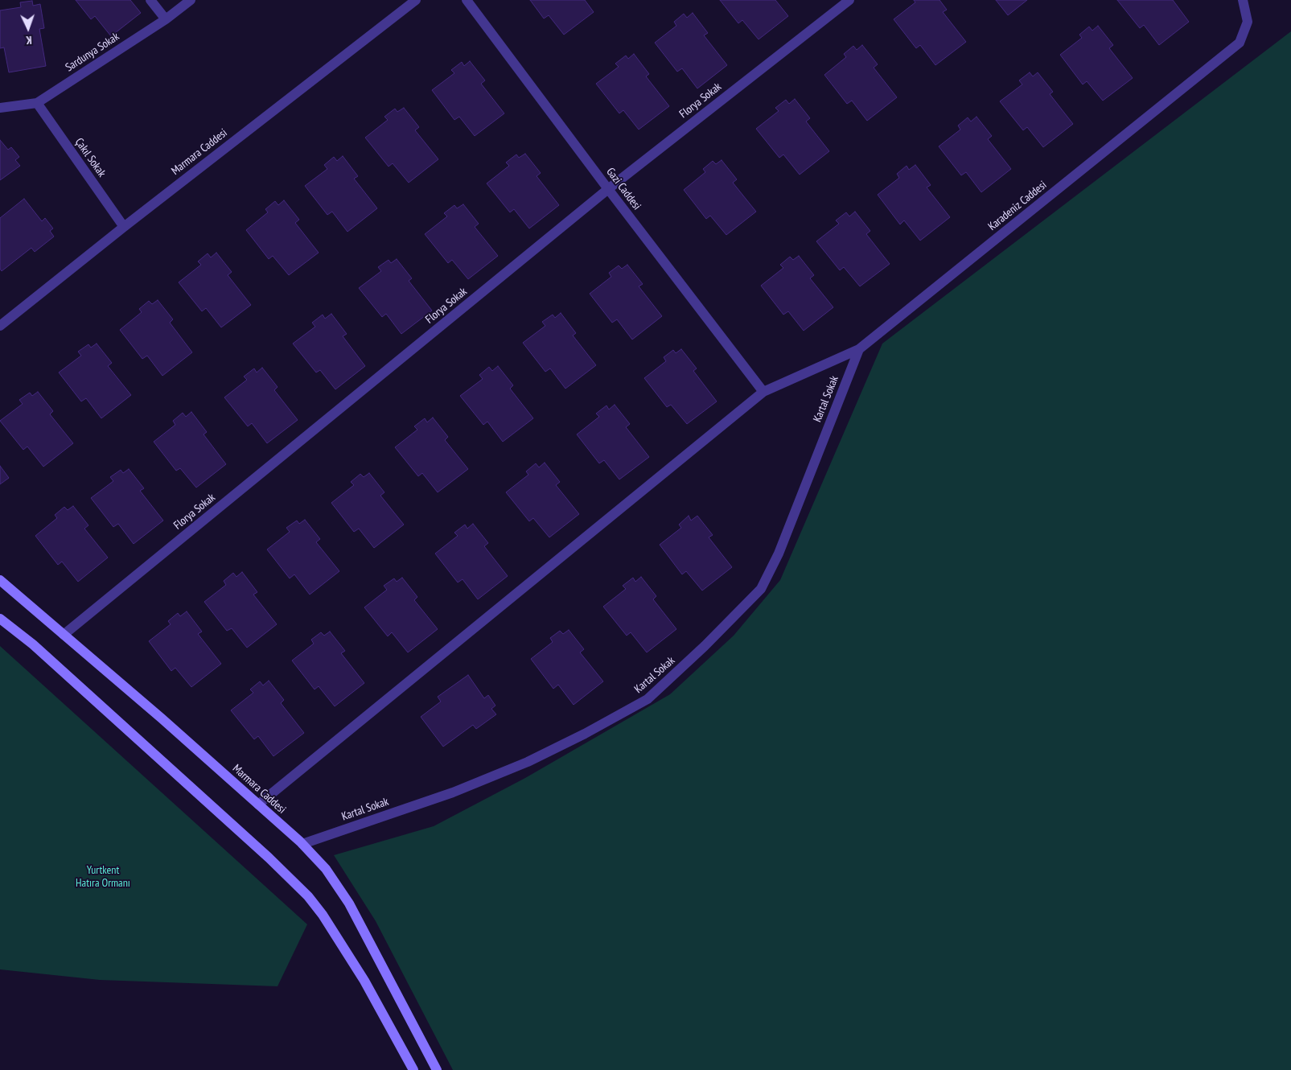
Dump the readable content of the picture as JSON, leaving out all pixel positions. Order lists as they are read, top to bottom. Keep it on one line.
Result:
{"streets":{"street":["Sardunya Sokak","Florya Sokak","Marmara Caddesi","Çakıl Sokak","Gazi Caddesi","Karadeniz Caddesi","Kartal Sokak"]},"crossings":[["Sardunya Sokak","Çakıl Sokak"],["Florya Sokak","Marmara Caddesi"],["Florya Sokak","Gazi Caddesi"],["Marmara Caddesi","Çakıl Sokak"],["Marmara Caddesi","Kartal Sokak"],["Gazi Caddesi","Karadeniz Caddesi"],["Karadeniz Caddesi","Kartal Sokak"]],"parks":["Yurtkent Hatıra Ormanı"],"north":"bottom"}
